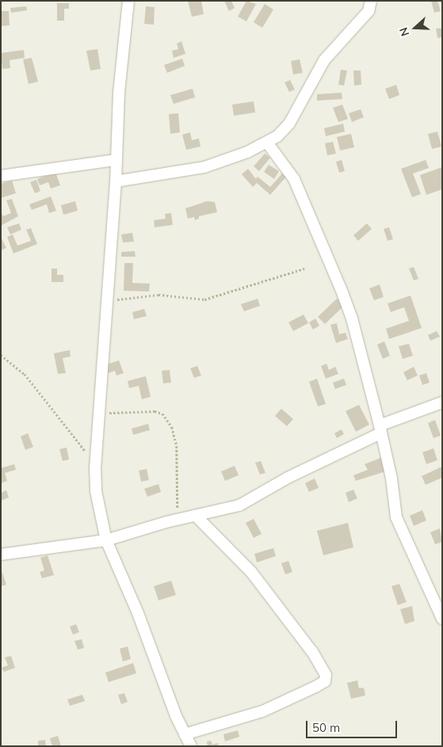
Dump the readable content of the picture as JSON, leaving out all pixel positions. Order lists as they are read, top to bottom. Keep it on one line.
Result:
{"scale_bar":"50 m","north":"left"}
